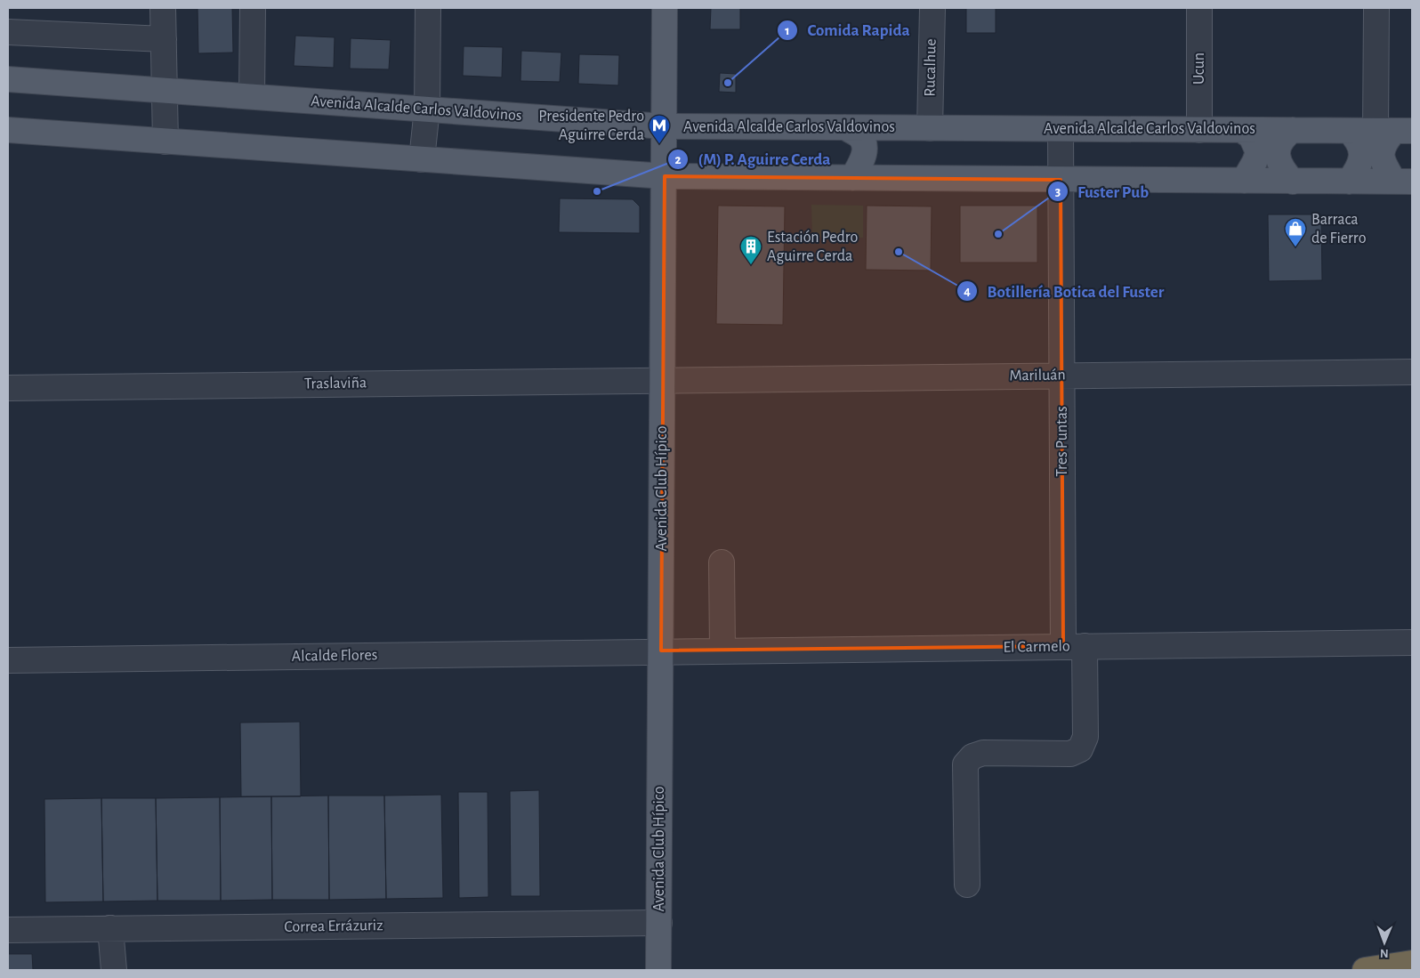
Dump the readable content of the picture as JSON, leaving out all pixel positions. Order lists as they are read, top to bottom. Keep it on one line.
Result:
{"streets":{"main road":["Avenida Alcalde Carlos Valdovinos","Avenida Club Hípico"],"street":["Rucalhue","Ucun","Mariluán","Traslaviña","Tres Puntas","El Carmelo","Alcalde Flores","Correa Errázuriz"]},"crossings":[["Rucalhue","Avenida Alcalde Carlos Valdovinos"],["Ucun","Avenida Alcalde Carlos Valdovinos"],["Avenida Alcalde Carlos Valdovinos","Tres Puntas"],["Avenida Alcalde Carlos Valdovinos","Avenida Club Hípico"],["Mariluán","Traslaviña"],["Mariluán","Tres Puntas"],["Mariluán","Avenida Club Hípico"],["Traslaviña","Avenida Club Hípico"],["Tres Puntas","El Carmelo"],["Avenida Club Hípico","El Carmelo"],["Avenida Club Hípico","Alcalde Flores"],["Avenida Club Hípico","Correa Errázuriz"],["El Carmelo","Alcalde Flores"]],"places":{"other":["Comida Rapida","(M) P. Aguirre Cerda","Fuster Pub","Botillería Botica del Fuster"],"metro station":["Presidente Pedro Aguirre Cerda"],"shop":["Barraca de Fierro"],"building":["Estación Pedro Aguirre Cerda"]},"north":"bottom"}
